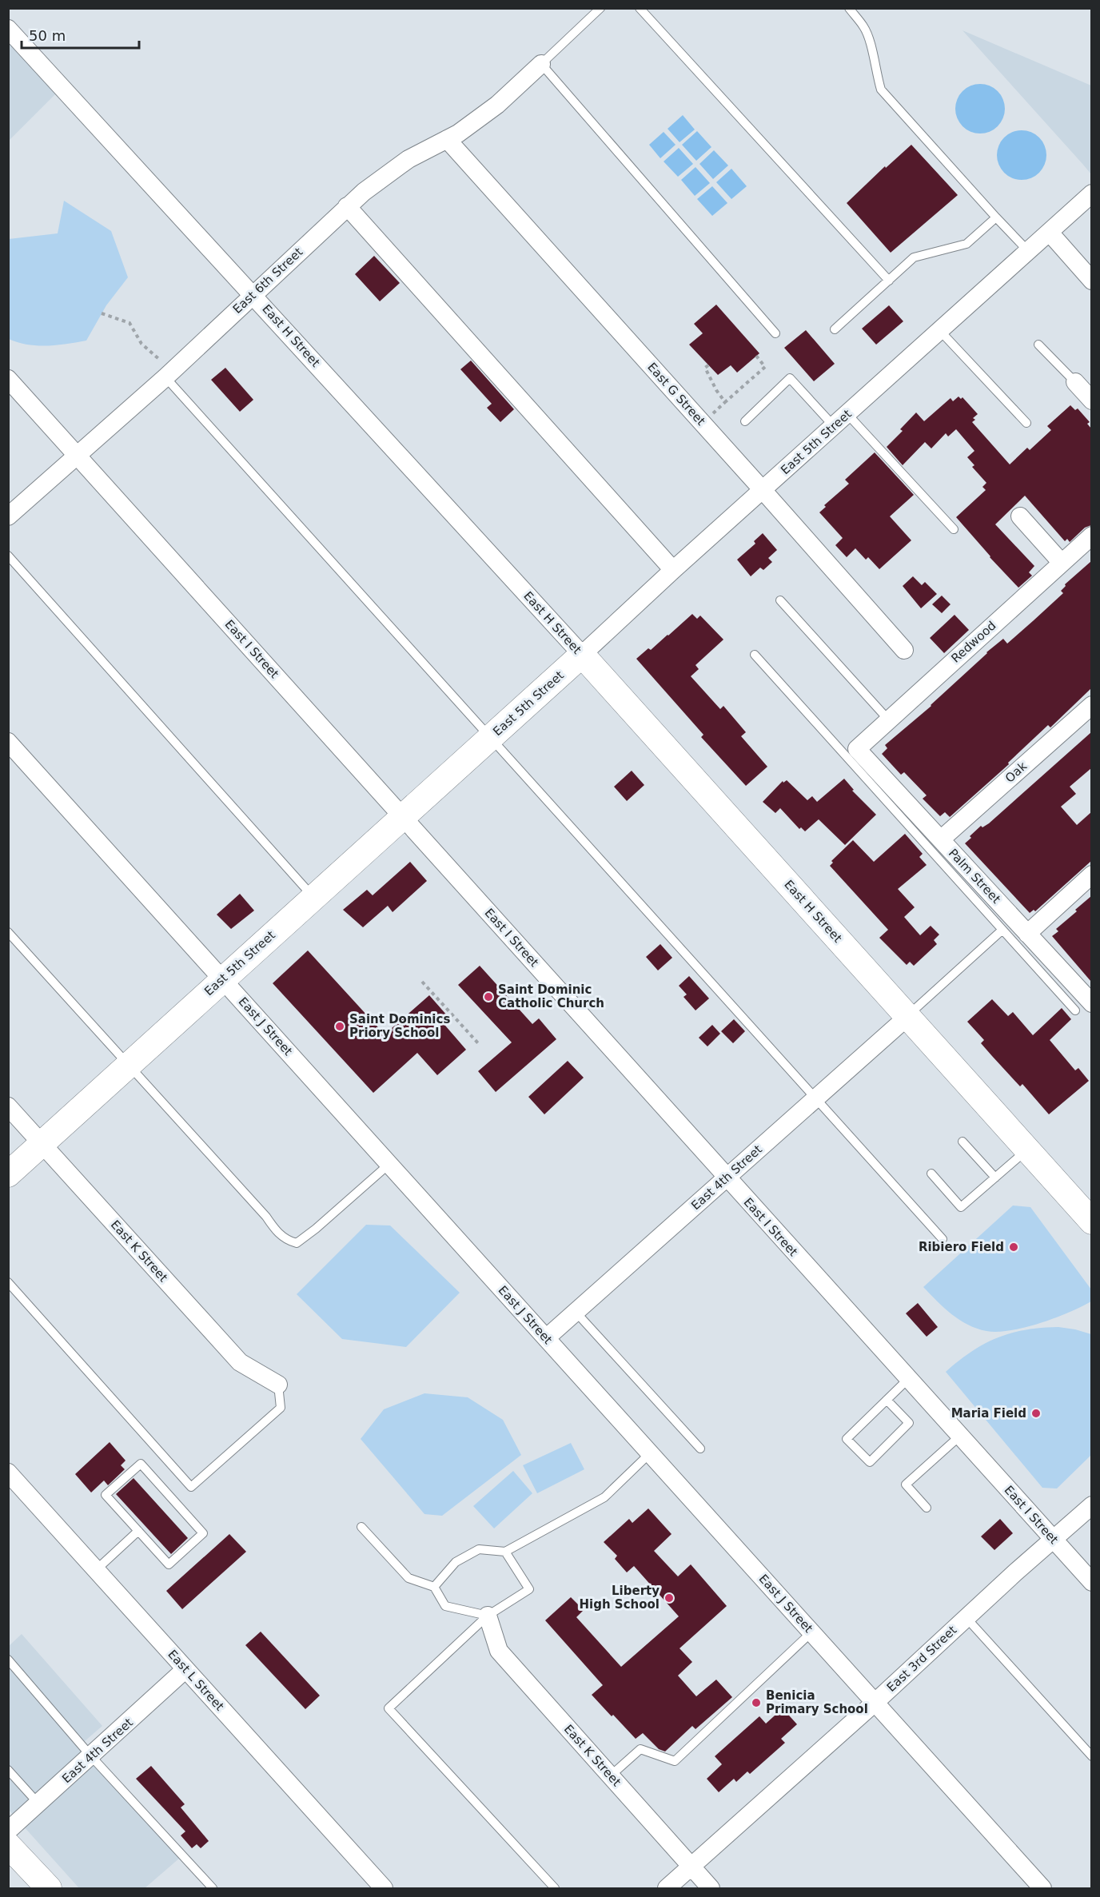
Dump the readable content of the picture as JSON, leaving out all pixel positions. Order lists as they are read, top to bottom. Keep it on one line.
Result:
{"streets":{"street":["East 6th Street","East H Street","East G Street","East 5th Street","Redwood","East I Street","Oak","Palm Street","East J Street","East 4th Street","East K Street","East 3rd Street","East L Street"]},"crossings":[["East 6th Street","East H Street"],["East 6th Street","East G Street"],["East 6th Street","East I Street"],["East H Street","East 5th Street"],["East H Street","East 4th Street"],["East G Street","East 5th Street"],["East 5th Street","East I Street"],["East 5th Street","East J Street"],["East 5th Street","East K Street"],["Redwood","Palm Street"],["East I Street","East 4th Street"],["East I Street","East 3rd Street"],["Oak","Palm Street"],["East J Street","East 4th Street"],["East J Street","East 3rd Street"],["East 4th Street","East L Street"],["East K Street","East 3rd Street"]],"places":["Saint Dominic Catholic Church","Saint Dominics Priory School","Ribiero Field","Maria Field","Liberty High School","Benicia Primary School"],"scale_bar":"50 m"}
